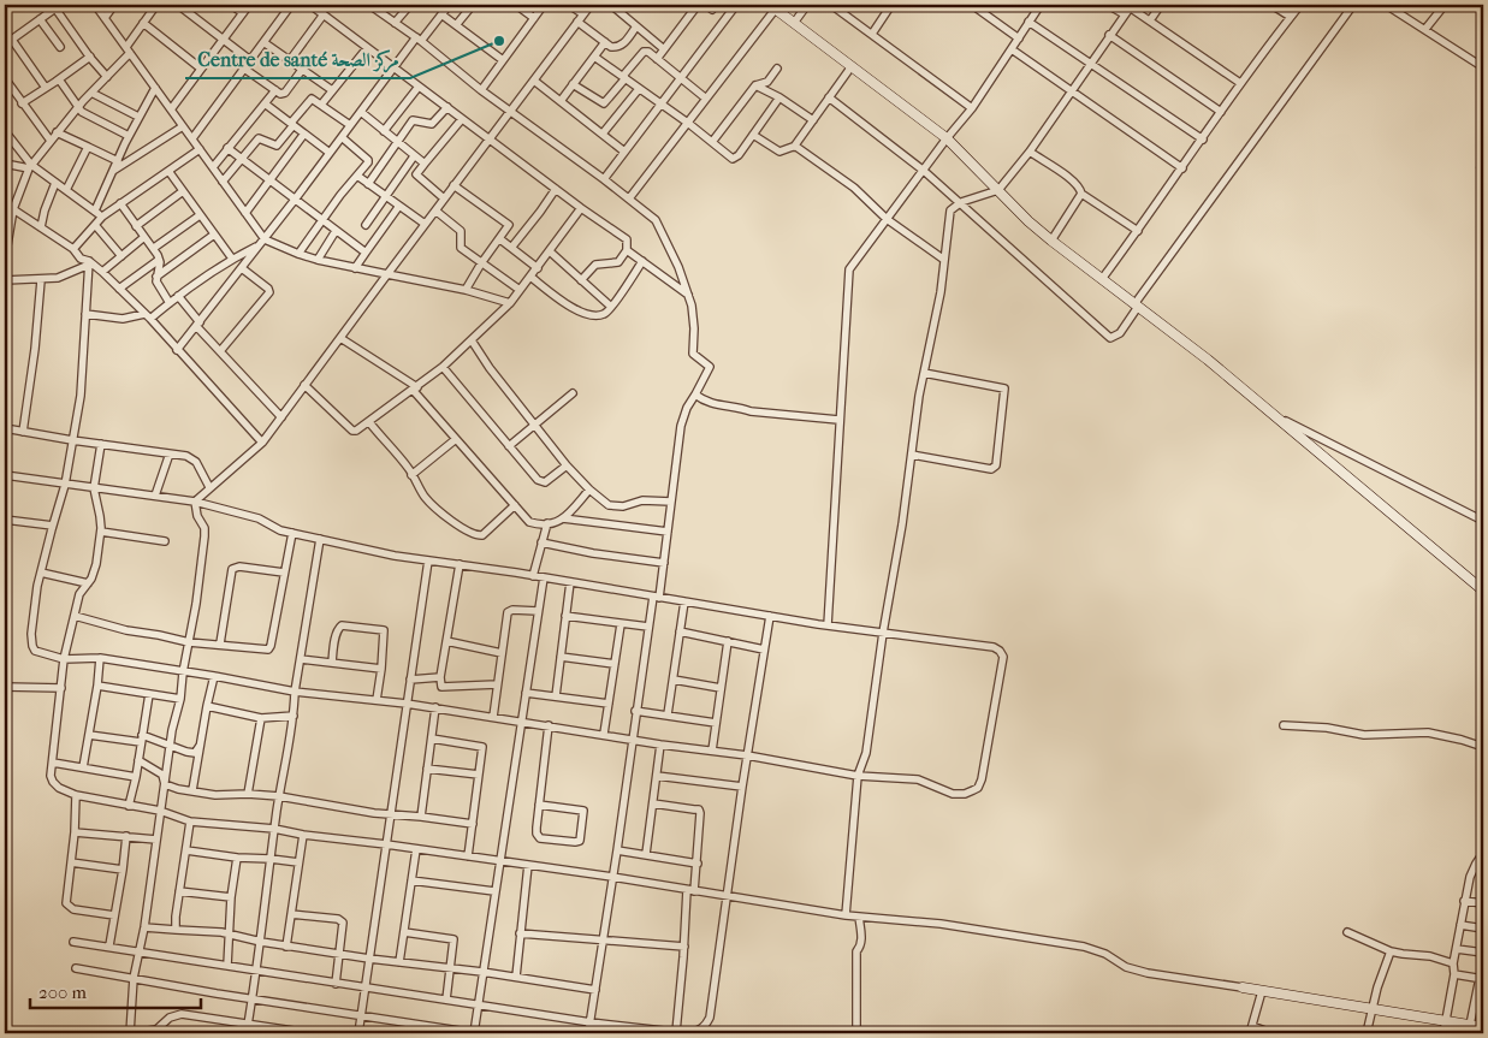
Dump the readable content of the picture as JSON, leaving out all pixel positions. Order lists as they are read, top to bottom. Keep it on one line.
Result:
{"places":["Centre de santé مركز الصحة"],"scale_bar":"200 m"}
